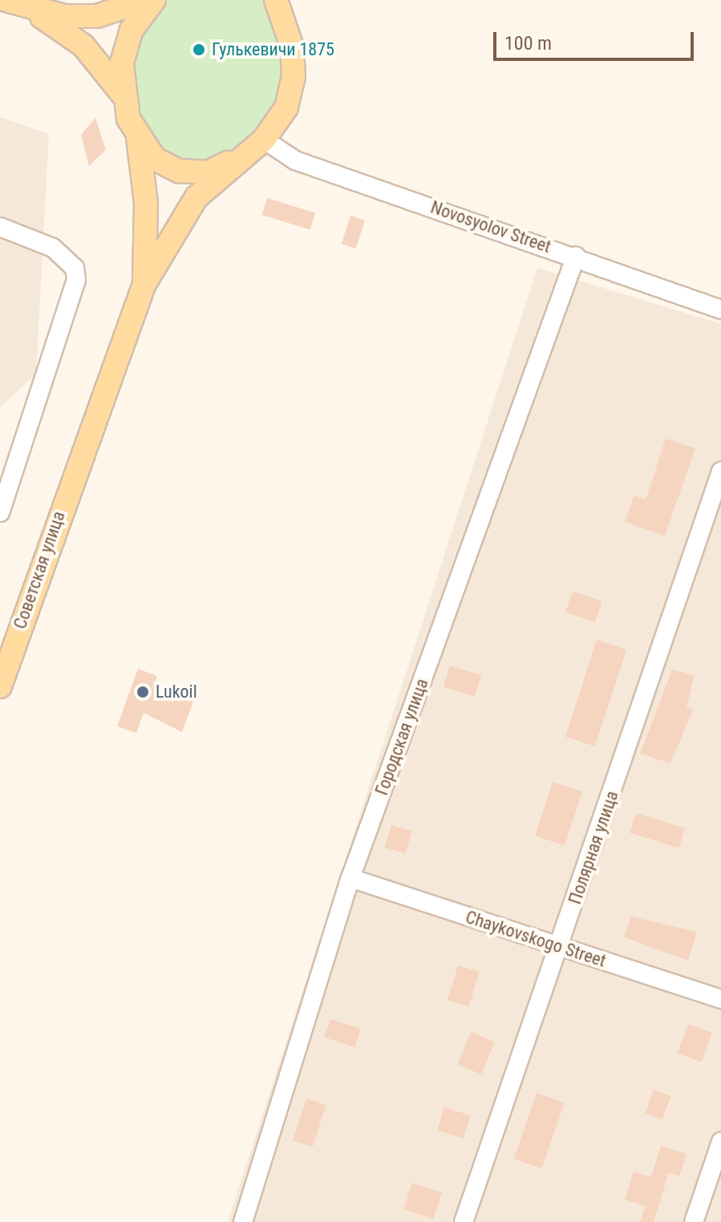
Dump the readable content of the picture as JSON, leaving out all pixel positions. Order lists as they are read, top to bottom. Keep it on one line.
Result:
{"streets":{"main road":["Советская улица"],"street":["Novosyolov Street","Городская улица","Полярная улица","Chaykovskogo Street"]},"crossings":[["Novosyolov Street","Городская улица"],["Городская улица","Chaykovskogo Street"],["Полярная улица","Chaykovskogo Street"]],"places":["Гулькевичи 1875","Lukoil"],"scale_bar":"100 m"}
